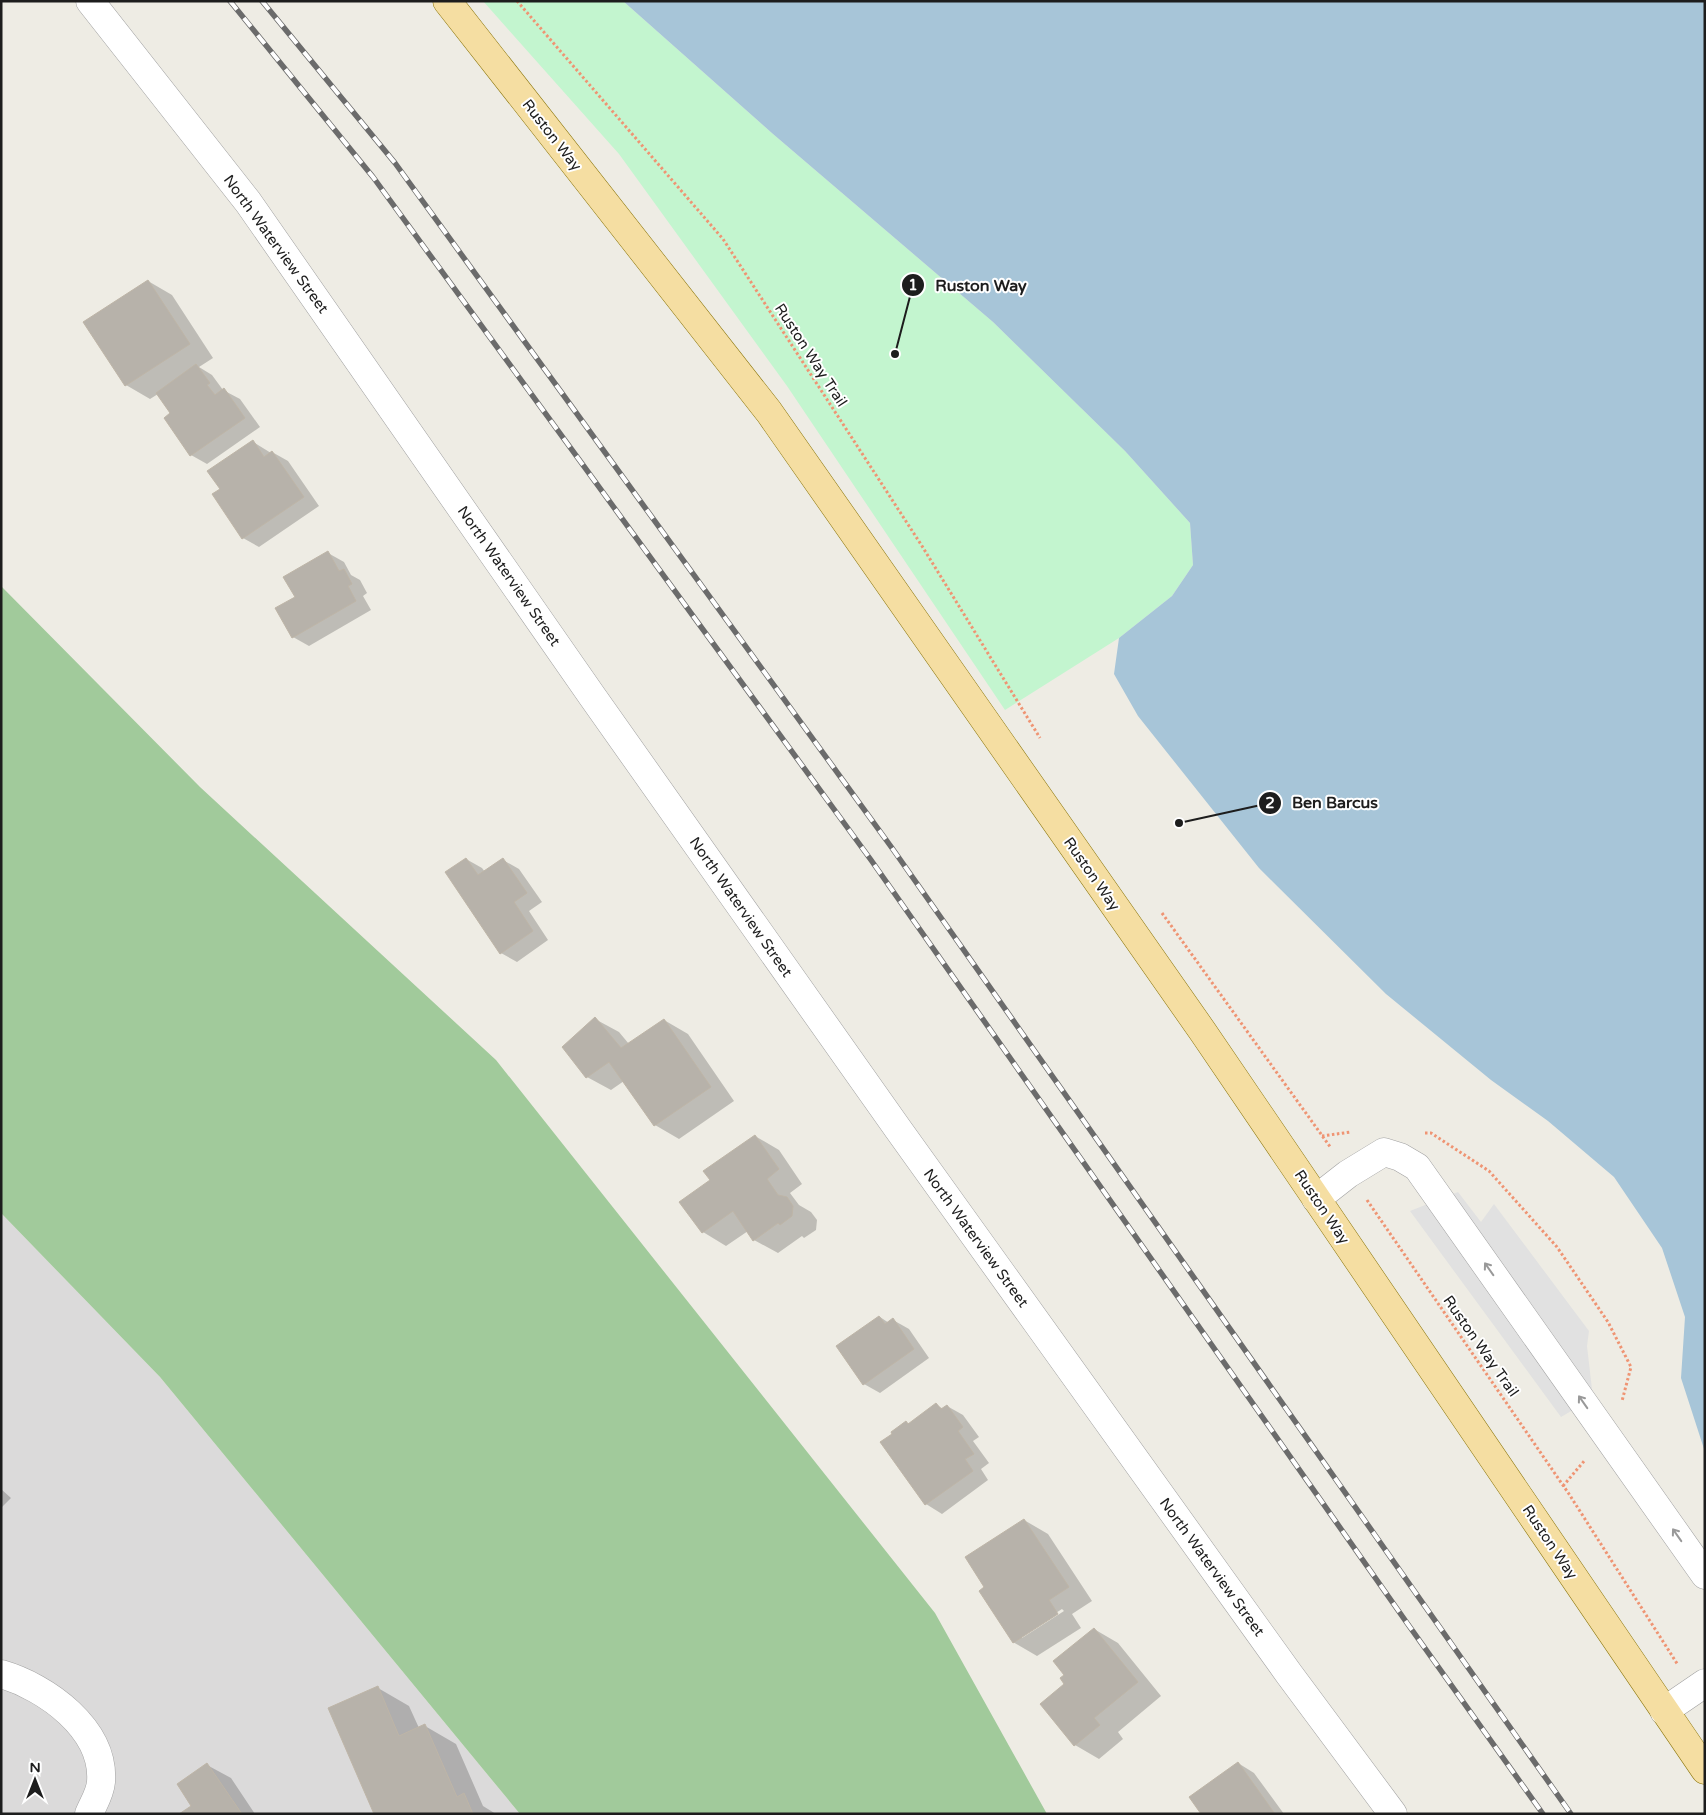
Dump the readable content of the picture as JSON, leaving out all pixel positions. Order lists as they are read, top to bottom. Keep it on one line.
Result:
{"streets":{"main road":["Ruston Way"],"street":["North Waterview Street"],"path":["Ruston Way Trail"]},"places":["Ruston Way","Ben Barcus"],"north":"top"}
